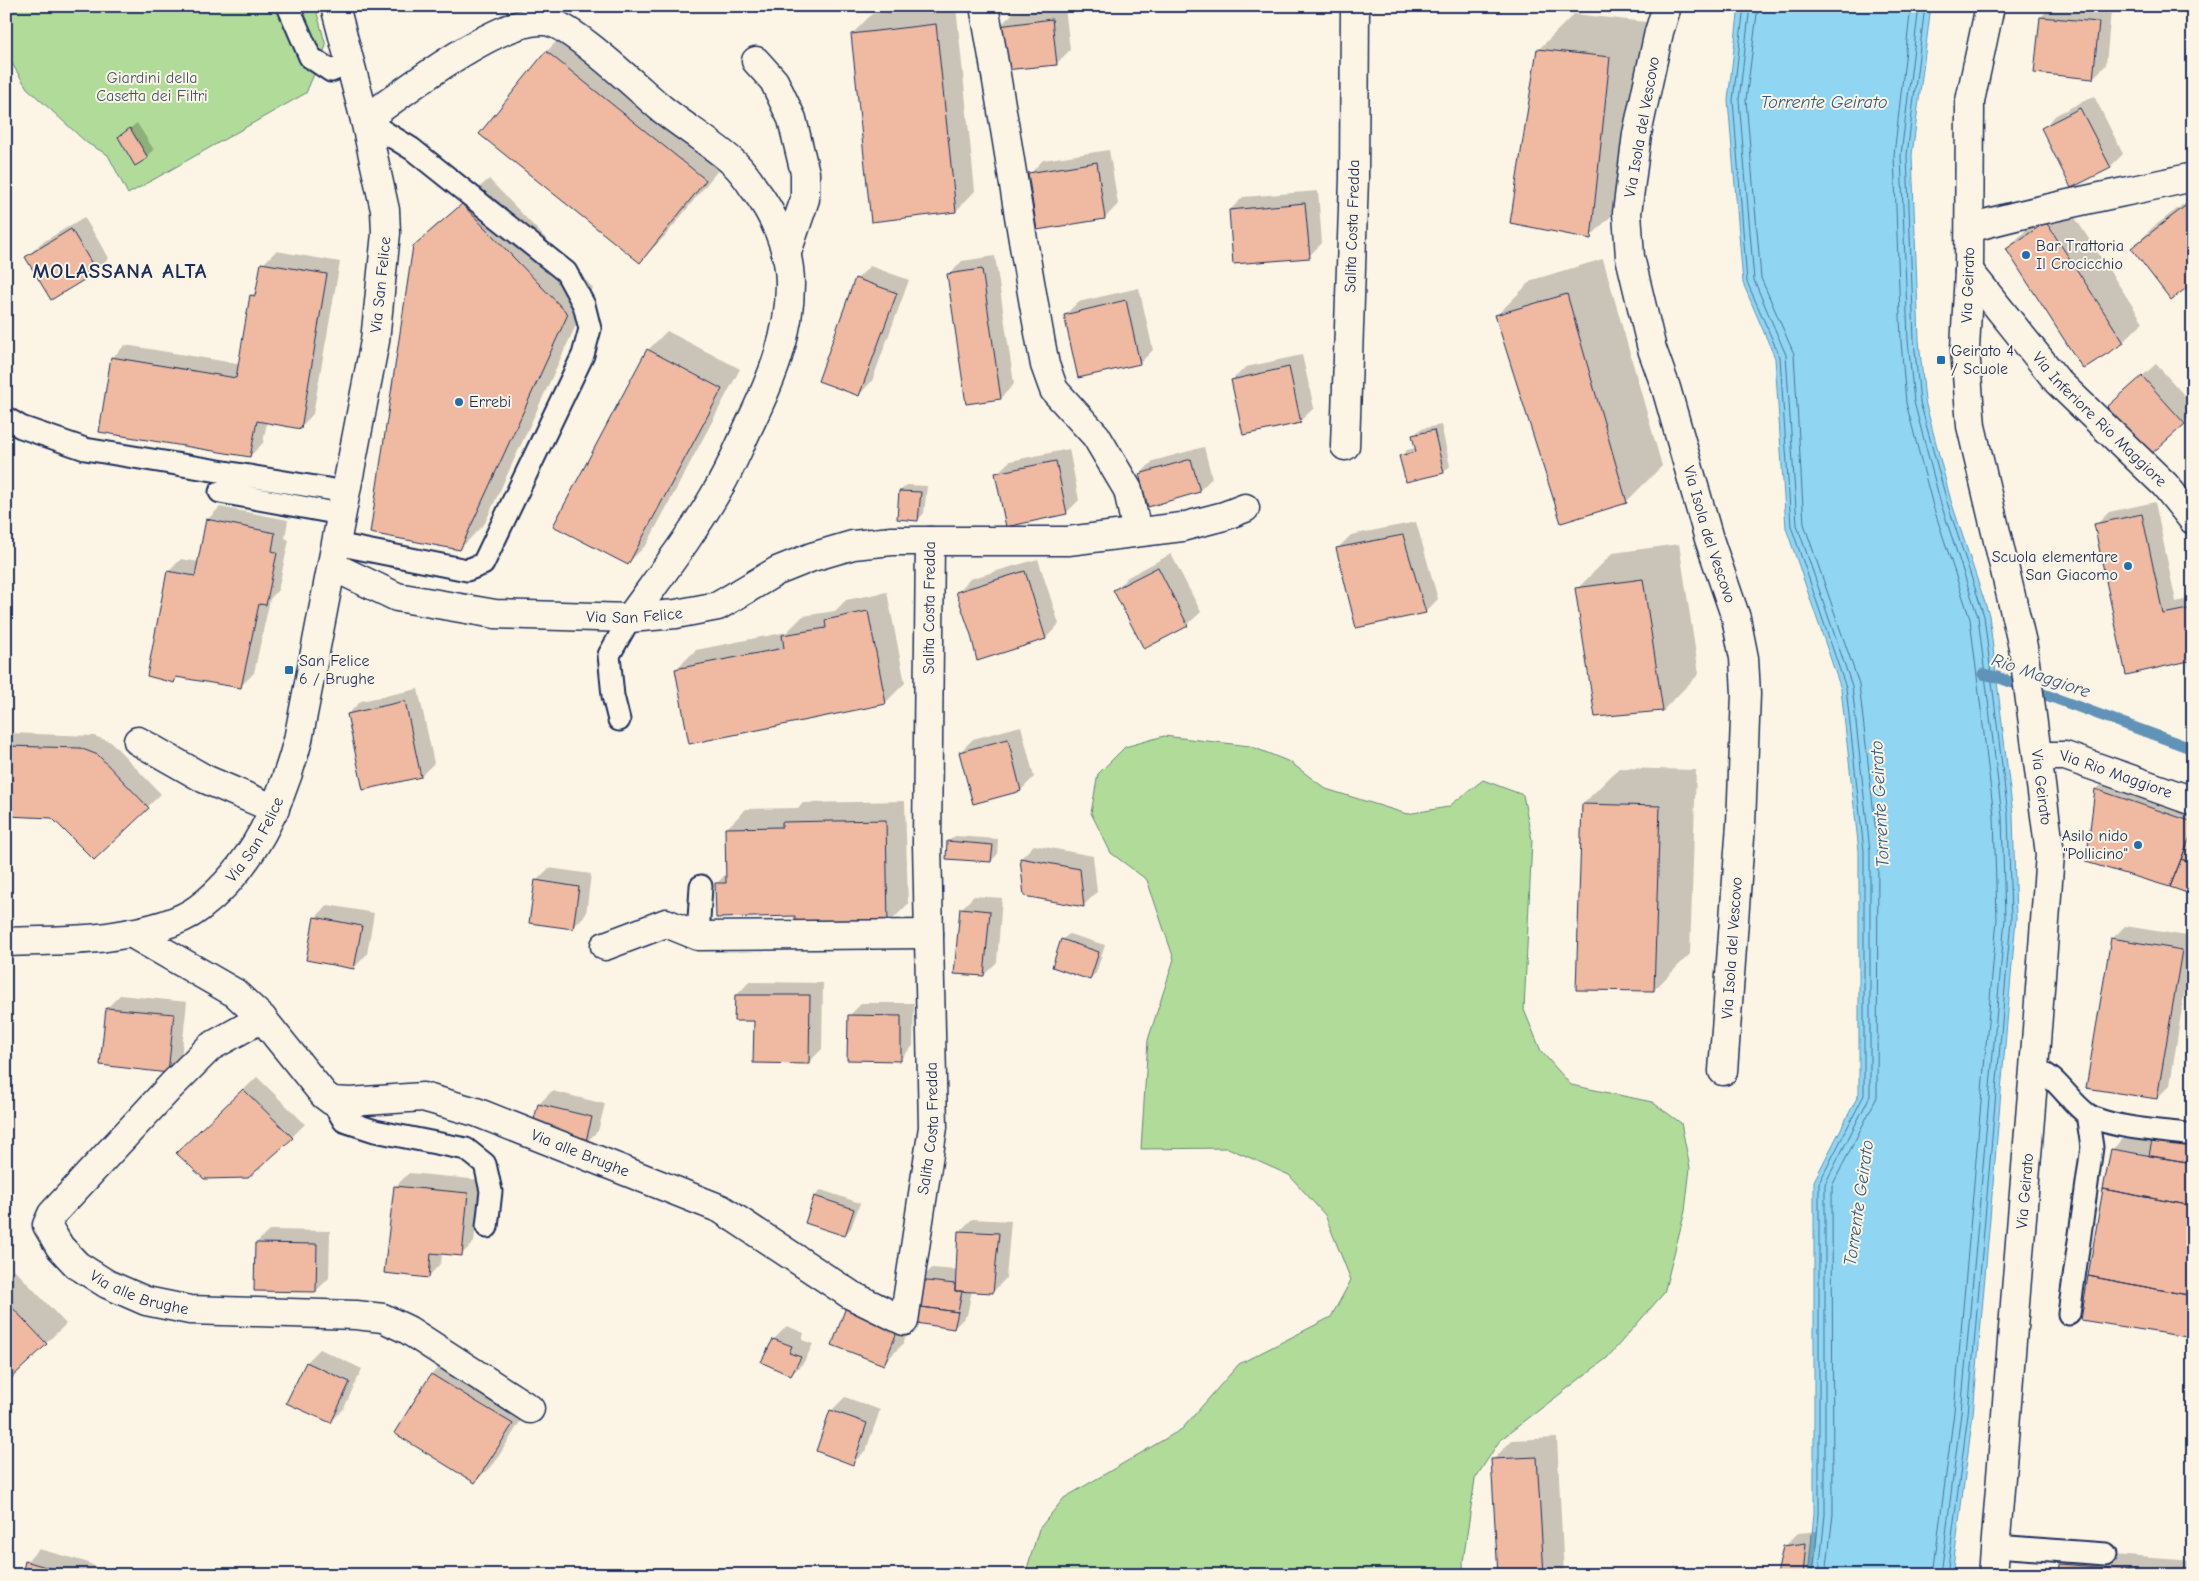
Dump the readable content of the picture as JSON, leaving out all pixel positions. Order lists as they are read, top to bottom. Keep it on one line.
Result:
{"streets":{"street":["Via Isola del Vescovo","Salita Costa Fredda","Via San Felice","Via Geirato","Via Inferiore Rio Maggiore","Via Rio Maggiore","Via alle Brughe"]},"crossings":[["Salita Costa Fredda","Via San Felice"],["Salita Costa Fredda","Via alle Brughe"],["Via Geirato","Via Inferiore Rio Maggiore"],["Via Geirato","Via Rio Maggiore"]],"districts":["MOLASSANA ALTA"],"water":["Torrente Geirato","Rio Maggiore"],"parks":["Giardini della Casetta dei Filtri"],"places":{"other":["Bar Trattoria Il Crocicchio","Errebi","Scuola elementare San Giacomo","Asilo nido \"Pollicino\""],"transit":["Geirato 4 / Scuole","San Felice 6 / Brughe"]}}
